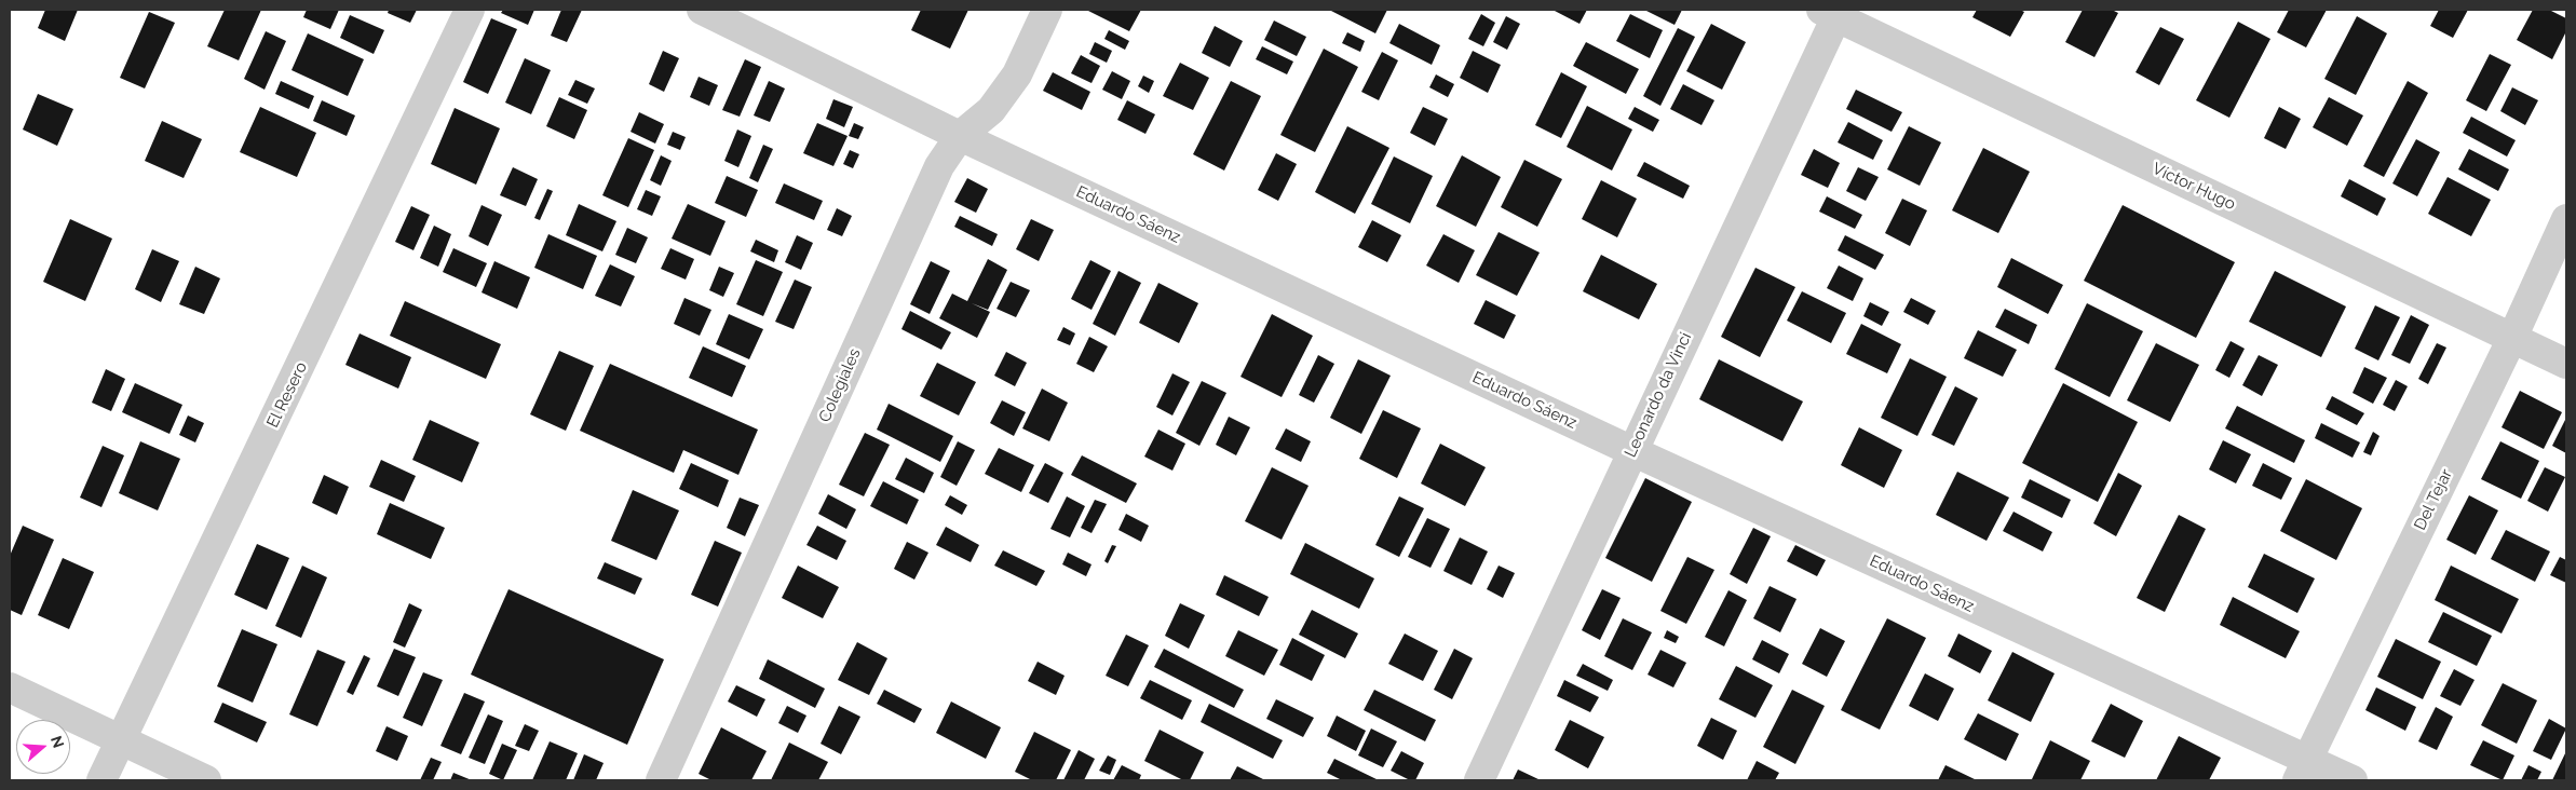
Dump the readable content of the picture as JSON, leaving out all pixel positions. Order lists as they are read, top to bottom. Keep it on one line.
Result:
{"streets":{"street":["Víctor Hugo","Eduardo Sáenz","Colegiales","El Resero","Leonardo da Vinci","Del Tejar"]},"crossings":[["Víctor Hugo","Leonardo da Vinci"],["Víctor Hugo","Del Tejar"],["Eduardo Sáenz","Colegiales"],["Eduardo Sáenz","Leonardo da Vinci"],["Eduardo Sáenz","Del Tejar"]],"north":"right"}
